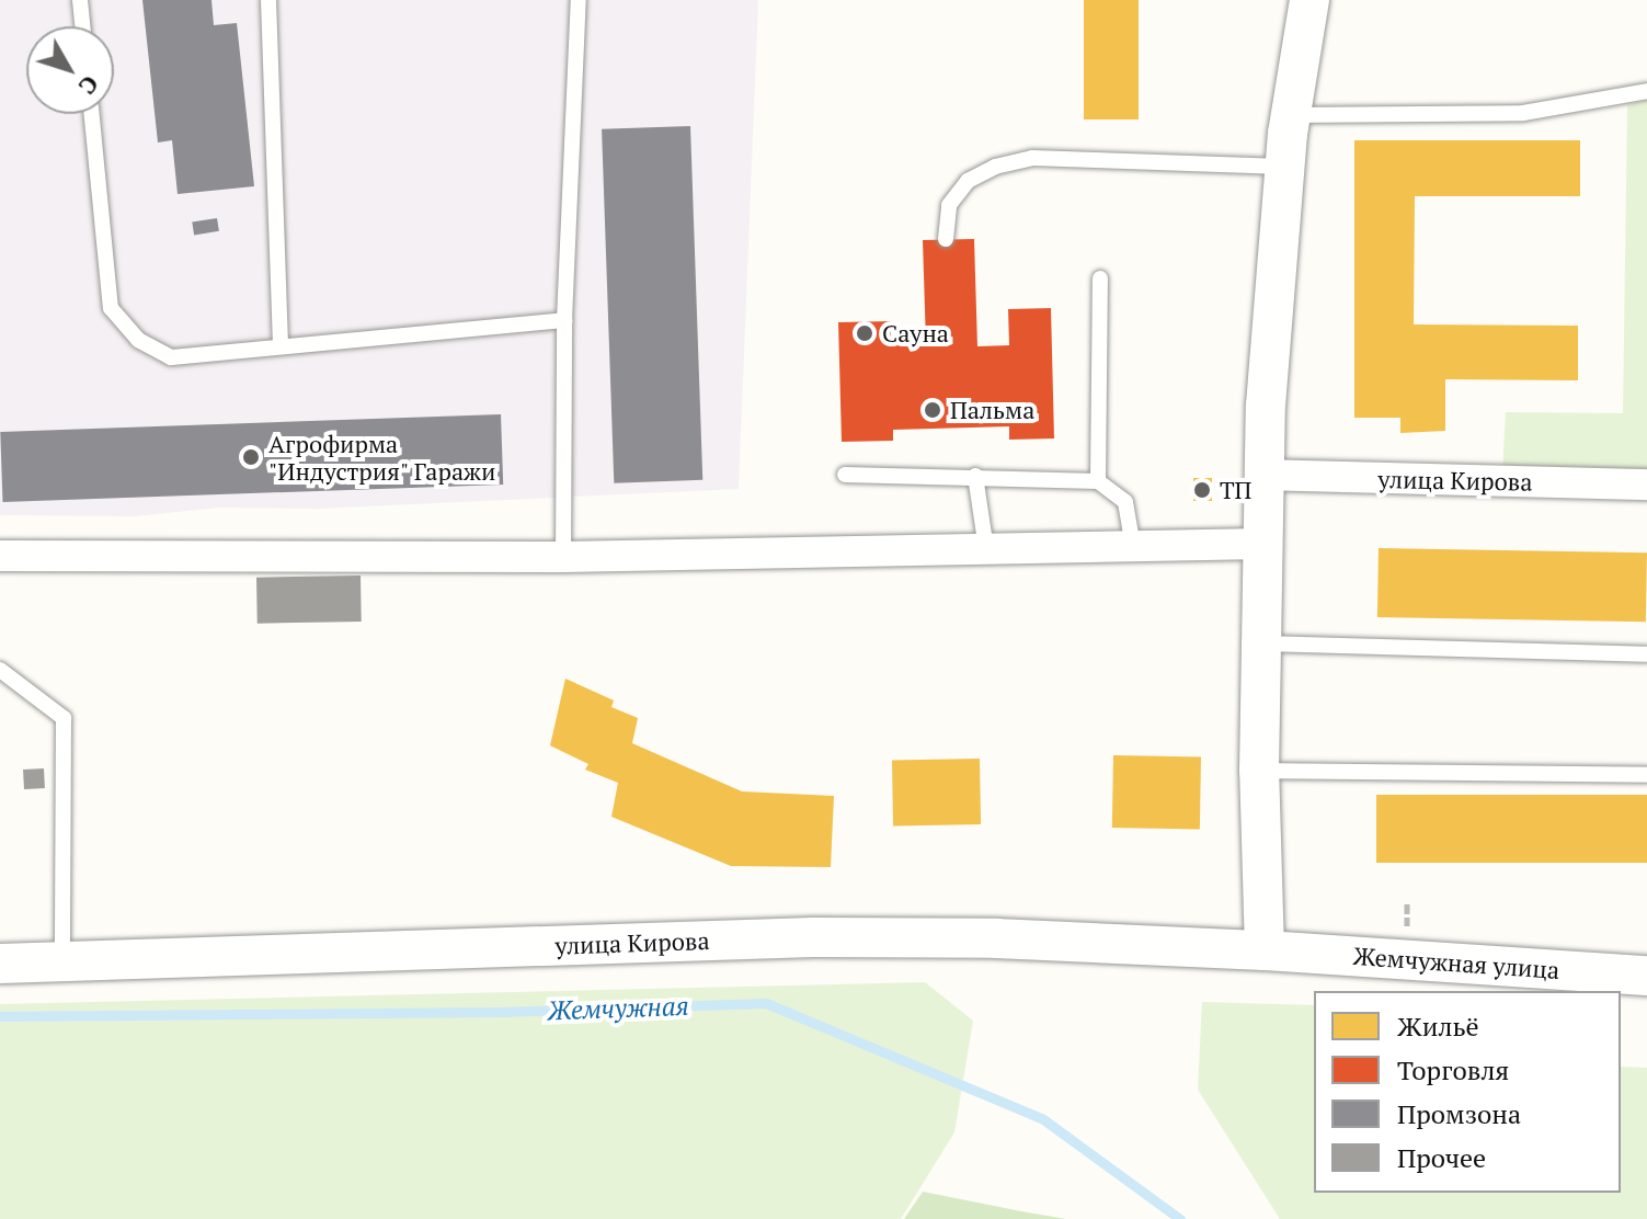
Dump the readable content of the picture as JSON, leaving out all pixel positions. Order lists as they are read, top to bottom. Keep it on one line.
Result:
{"streets":{"street":["улица Кирова","Жемчужная улица"]},"crossings":[["улица Кирова","Жемчужная улица"]],"water":["Жемчужная"],"places":["Сауна","Пальма","Агрофирма \"Индустрия\" Гаражи","ТП"],"legend":["Жильё","Торговля","Промзона","Прочее"],"north":"bottom right"}
